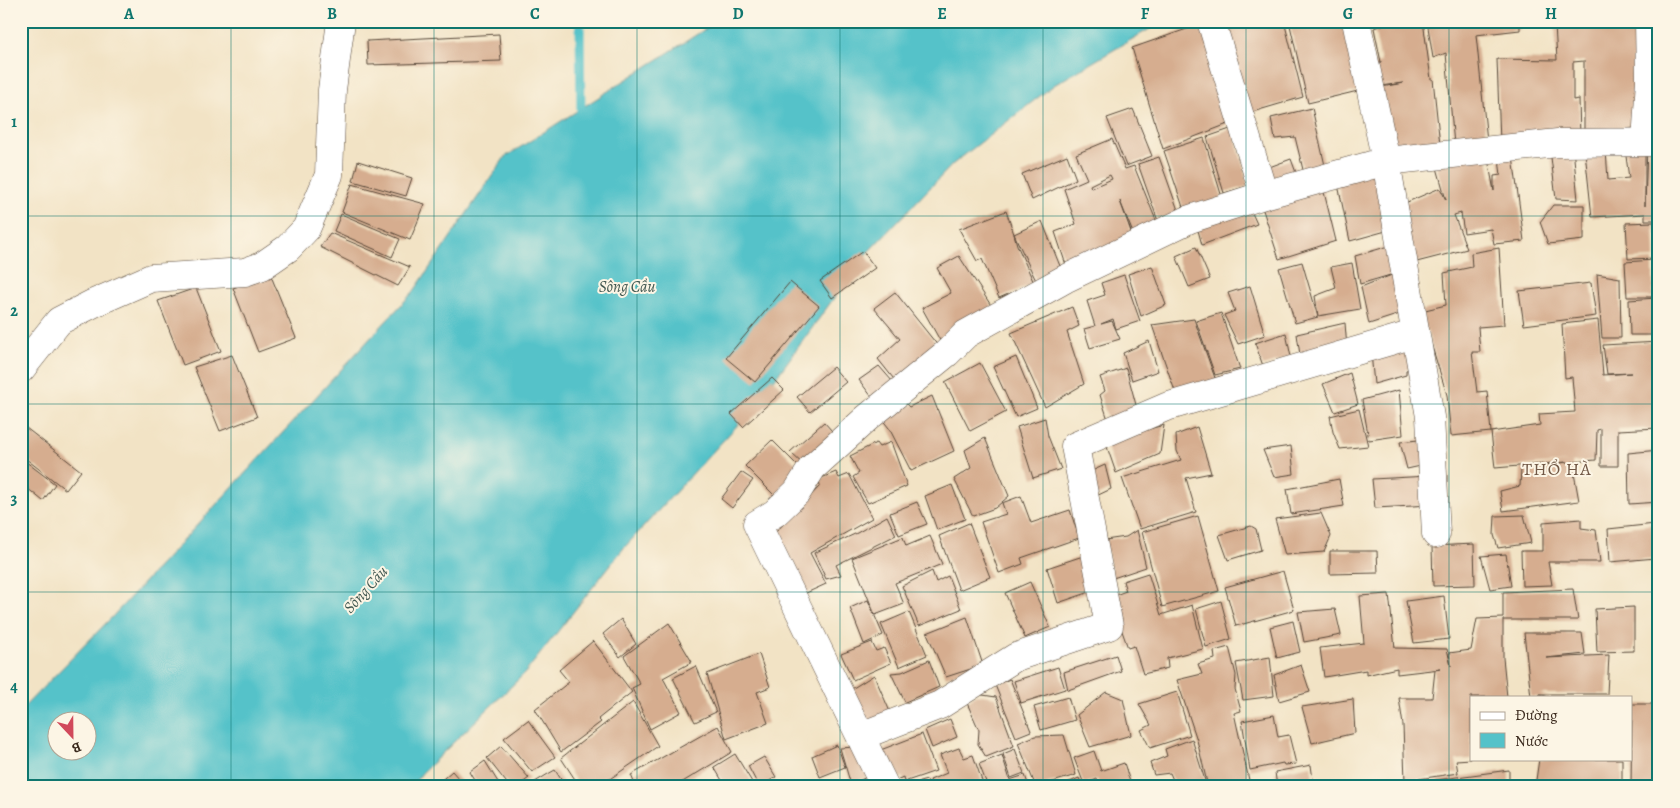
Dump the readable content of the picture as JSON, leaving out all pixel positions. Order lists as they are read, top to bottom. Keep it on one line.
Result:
{"districts":["THỔ HÀ"],"water":["Sông Cầu"],"legend":["Đường","Nước"],"north":"bottom","grid":{"columns":["A","B","C","D","E","F","G","H"],"rows":["1","2","3","4"]}}
